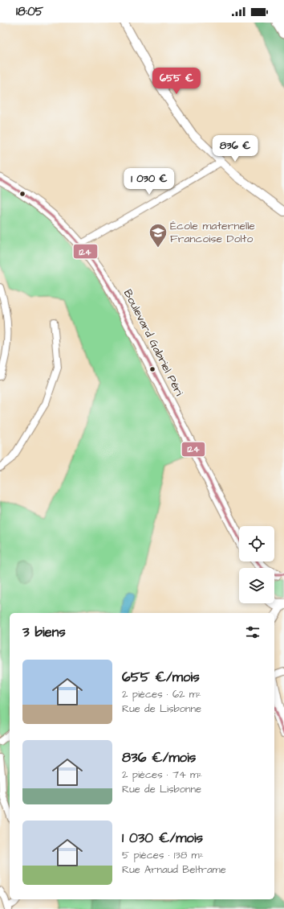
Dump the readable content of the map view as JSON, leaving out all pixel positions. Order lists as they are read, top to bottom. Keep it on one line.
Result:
{"streets":{"main road":["Boulevard Gabriel Péri"]},"places":{"school or university":["École maternelle Francoise Dolto"]},"lines":["transit line 124"],"page":{"status":"18:05","price":["655 €","836 €","1 030 €"],"heading":"3 biens","list":[{"name":"655 €/mois","note":"2 pièces · 62 m² · Rue de Lisbonne"},{"name":"836 €/mois","note":"2 pièces · 74 m² · Rue de Lisbonne"},{"name":"1 030 €/mois","note":"5 pièces · 138 m² · Rue Arnaud Beltrame"}]}}
